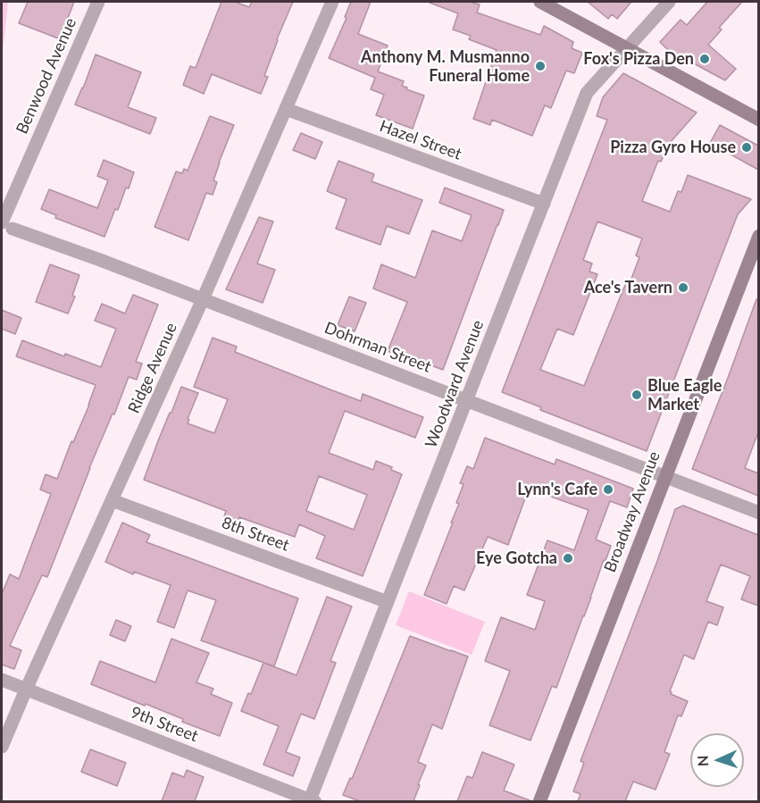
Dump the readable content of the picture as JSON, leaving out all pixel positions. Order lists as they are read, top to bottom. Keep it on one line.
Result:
{"streets":{"street":["Benwood Avenue","Hazel Street","Dohrman Street","Ridge Avenue","Woodward Avenue","Broadway Avenue","8th Street","9th Street"]},"crossings":[["Benwood Avenue","Dohrman Street"],["Hazel Street","Ridge Avenue"],["Hazel Street","Woodward Avenue"],["Dohrman Street","Ridge Avenue"],["Dohrman Street","Woodward Avenue"],["Dohrman Street","Broadway Avenue"],["Ridge Avenue","8th Street"],["Ridge Avenue","9th Street"],["Woodward Avenue","8th Street"],["Woodward Avenue","9th Street"]],"places":["Fox's Pizza Den","Anthony M. Musmanno Funeral Home","Pizza Gyro House","Ace's Tavern","Blue Eagle Market","Lynn's Cafe","Eye Gotcha"],"north":"left"}
